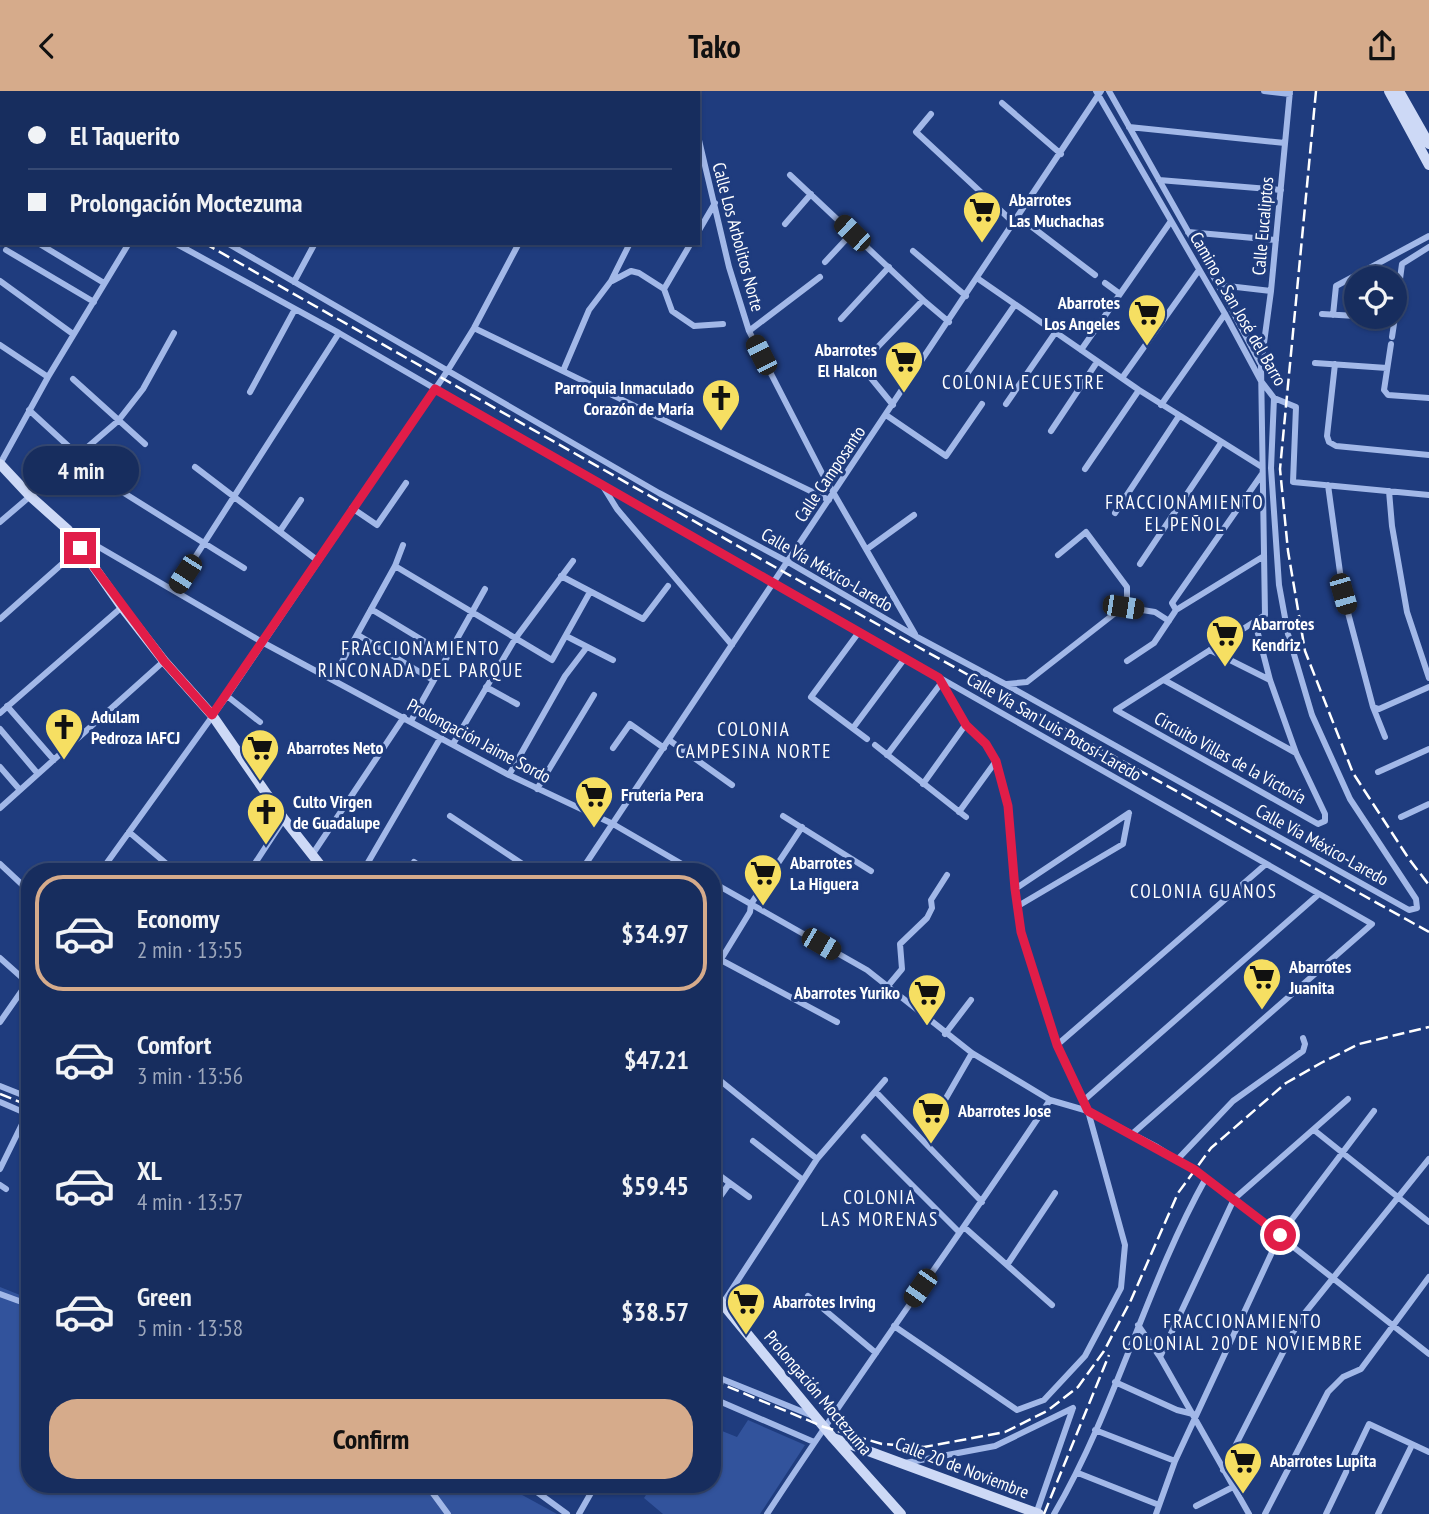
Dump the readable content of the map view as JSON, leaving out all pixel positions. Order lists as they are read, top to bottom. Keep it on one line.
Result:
{"streets":{"main road":["Prolongación Moctezuma","Calle 20 de Noviembre"],"street":["Calle Eucaliptos","Calle Los Arbolitos Norte","Camino a San José del Barro","Calle Camposanto","Calle Vía México-Laredo","Calle Vía San Luis Potosí-Laredo","Prolongación Jaime Sordo","Circuito Villas de la Victoría"]},"crossings":[["Calle Eucaliptos","Camino a San José del Barro"],["Calle Eucaliptos","Circuito Villas de la Victoría"],["Calle Los Arbolitos Norte","Calle Camposanto"],["Calle Los Arbolitos Norte","Calle Vía México-Laredo"],["Camino a San José del Barro","Calle Camposanto"],["Camino a San José del Barro","Calle Vía México-Laredo"],["Calle Camposanto","Calle Vía México-Laredo"],["Calle Camposanto","Calle Vía San Luis Potosí-Laredo"],["Calle Camposanto","Prolongación Jaime Sordo"],["Prolongación Moctezuma","Calle 20 de Noviembre"]],"districts":["COLONIA ECUESTRE","FRACCIONAMIENTO EL PEÑOL","FRACCIONAMIENTO RINCONADA DEL PARQUE","COLONIA CAMPESINA NORTE","COLONIA GUANOS","COLONIA LAS MORENAS","FRACCIONAMIENTO COLONIAL 20 DE NOVIEMBRE"],"places":{"supermarket":["Abarrotes Las Muchachas","Abarrotes Los Angeles","Abarrotes El Halcon","Abarrotes Kendriz","Abarrotes Neto","Fruteria Pera","Abarrotes La Higuera","Abarrotes Juanita","Abarrotes Yuriko","Abarrotes Jose","Abarrotes Irving","Abarrotes Lupita"],"church":["Parroquia Inmaculado Corazón de María","Adulam Pedroza IAFCJ","Culto Virgen de Guadalupe"]},"page":{"header":"Tako","banner":["El Taquerito","Prolongación Moctezuma"],"bubble":"4 min","list":[{"name":"Economy","note":"2 min · 13:55","value":"$34.97"},{"name":"Comfort","note":"3 min · 13:56","value":"$47.21"},{"name":"XL","note":"4 min · 13:57","value":"$59.45"},{"name":"Green","note":"5 min · 13:58","value":"$38.57"}],"buttons":"Confirm"}}
